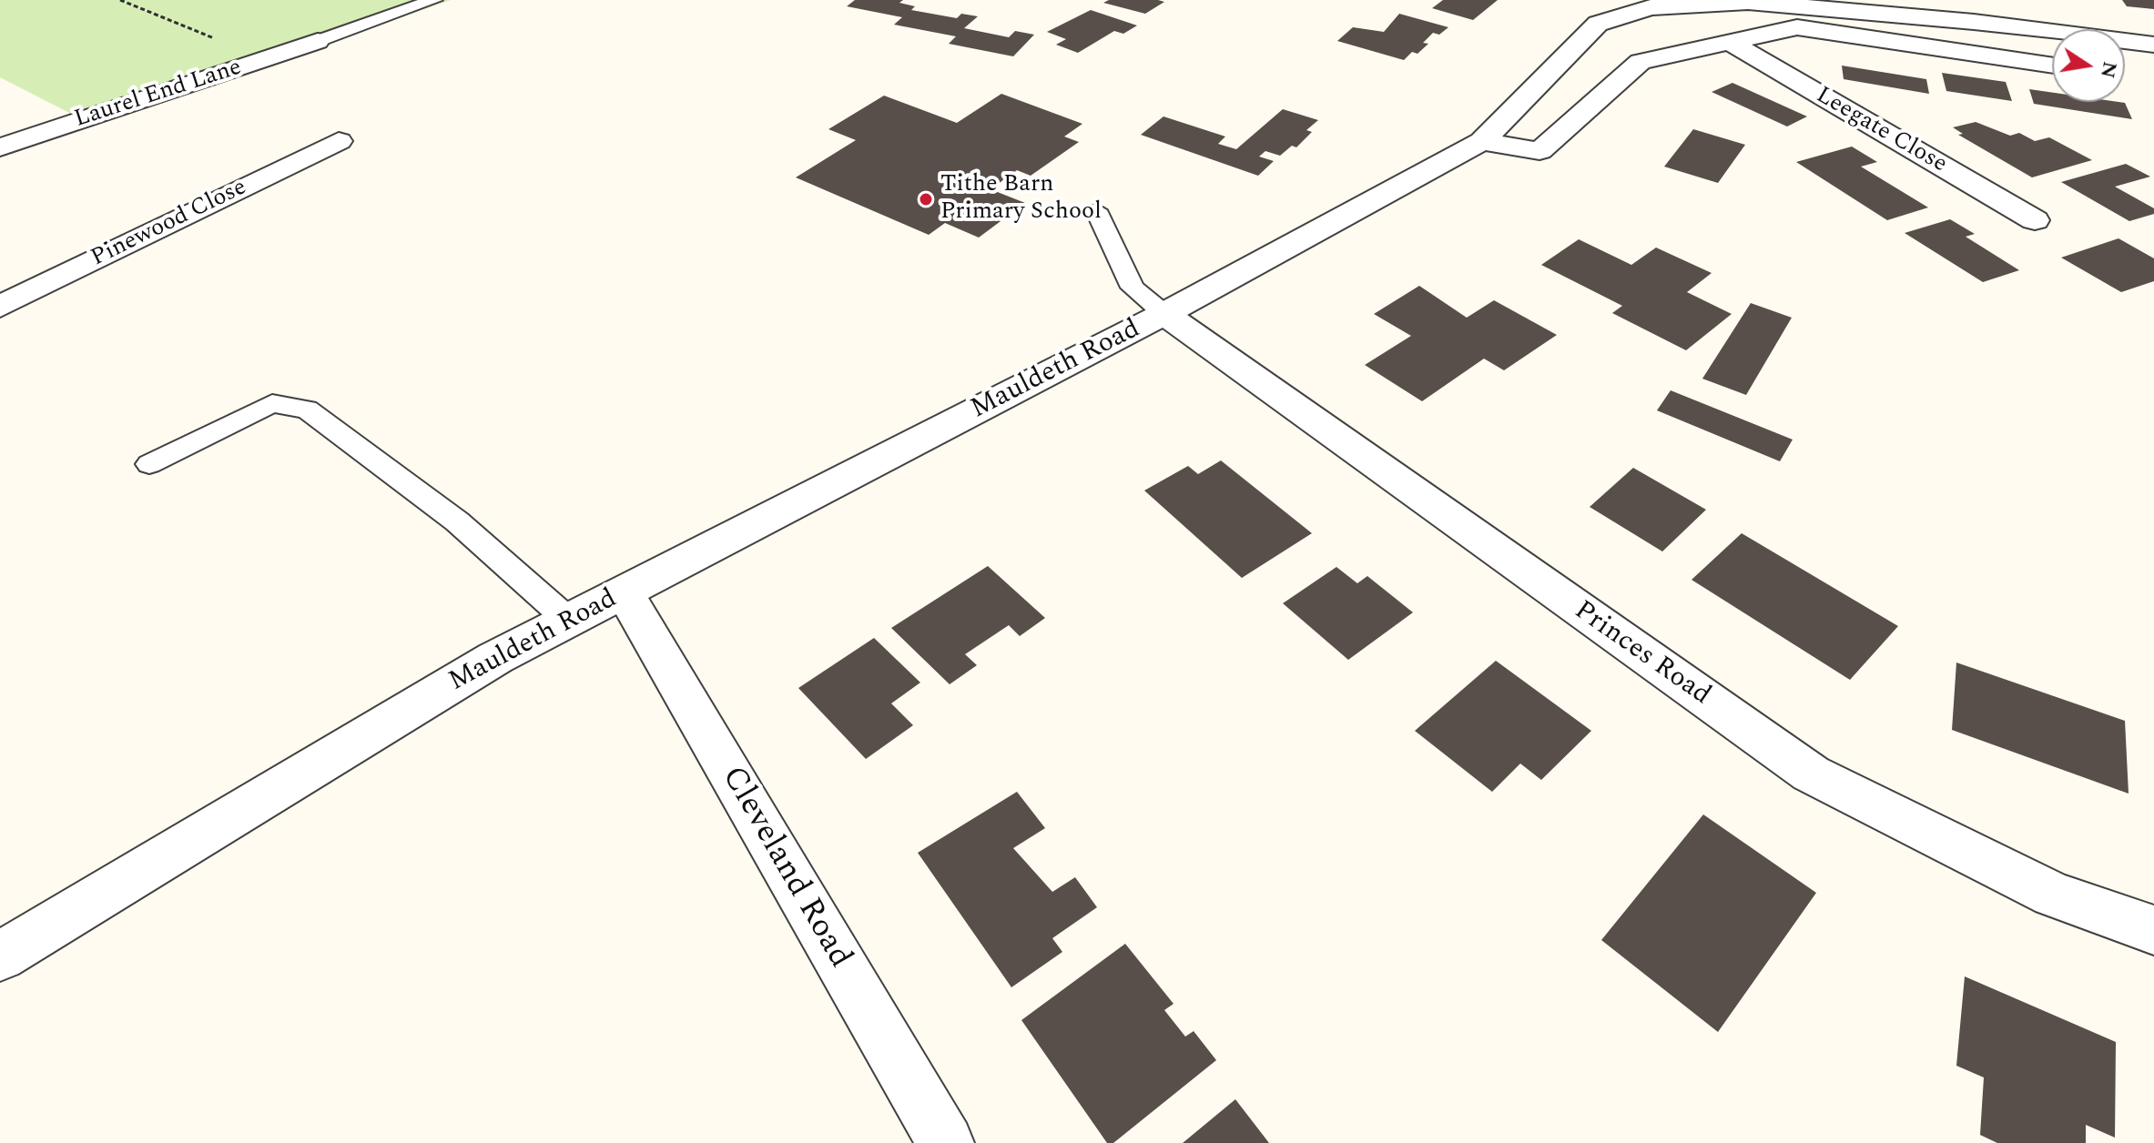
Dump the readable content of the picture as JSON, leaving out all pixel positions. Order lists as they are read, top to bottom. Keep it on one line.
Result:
{"streets":{"street":["Laurel End Lane","Leegate Close","Pinewood Close","Mauldeth Road","Princes Road","Cleveland Road"]},"crossings":[["Mauldeth Road","Princes Road"],["Mauldeth Road","Cleveland Road"]],"places":["Tithe Barn Primary School"],"north":"right"}
